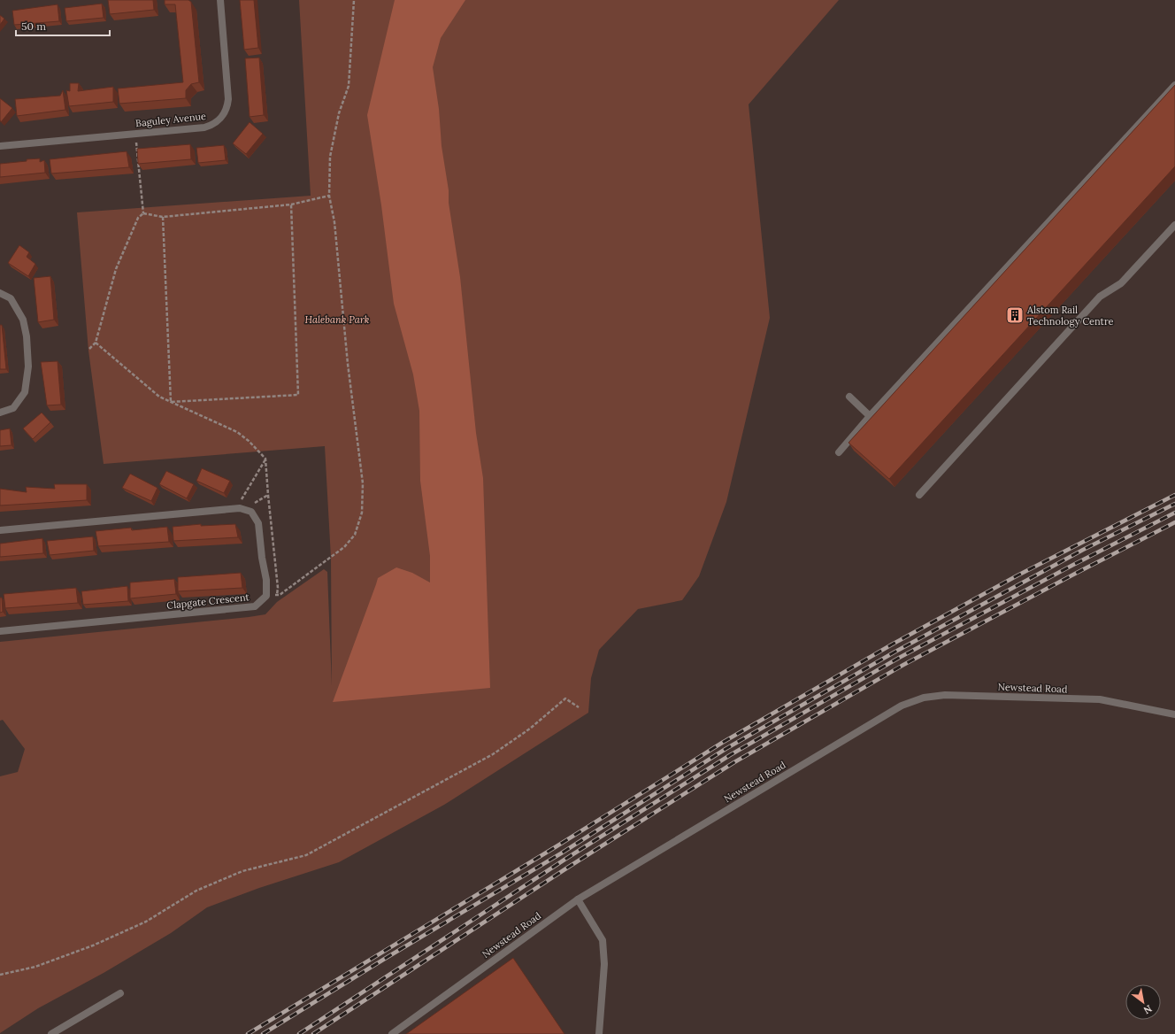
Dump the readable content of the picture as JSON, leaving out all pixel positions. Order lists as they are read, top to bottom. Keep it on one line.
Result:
{"streets":{"street":["Baguley Avenue","Clapgate Crescent","Newstead Road"]},"parks":["Halebank Park"],"places":{"building":["Alstom Rail Technology Centre"]},"scale_bar":"50 m","north":"bottom right"}
